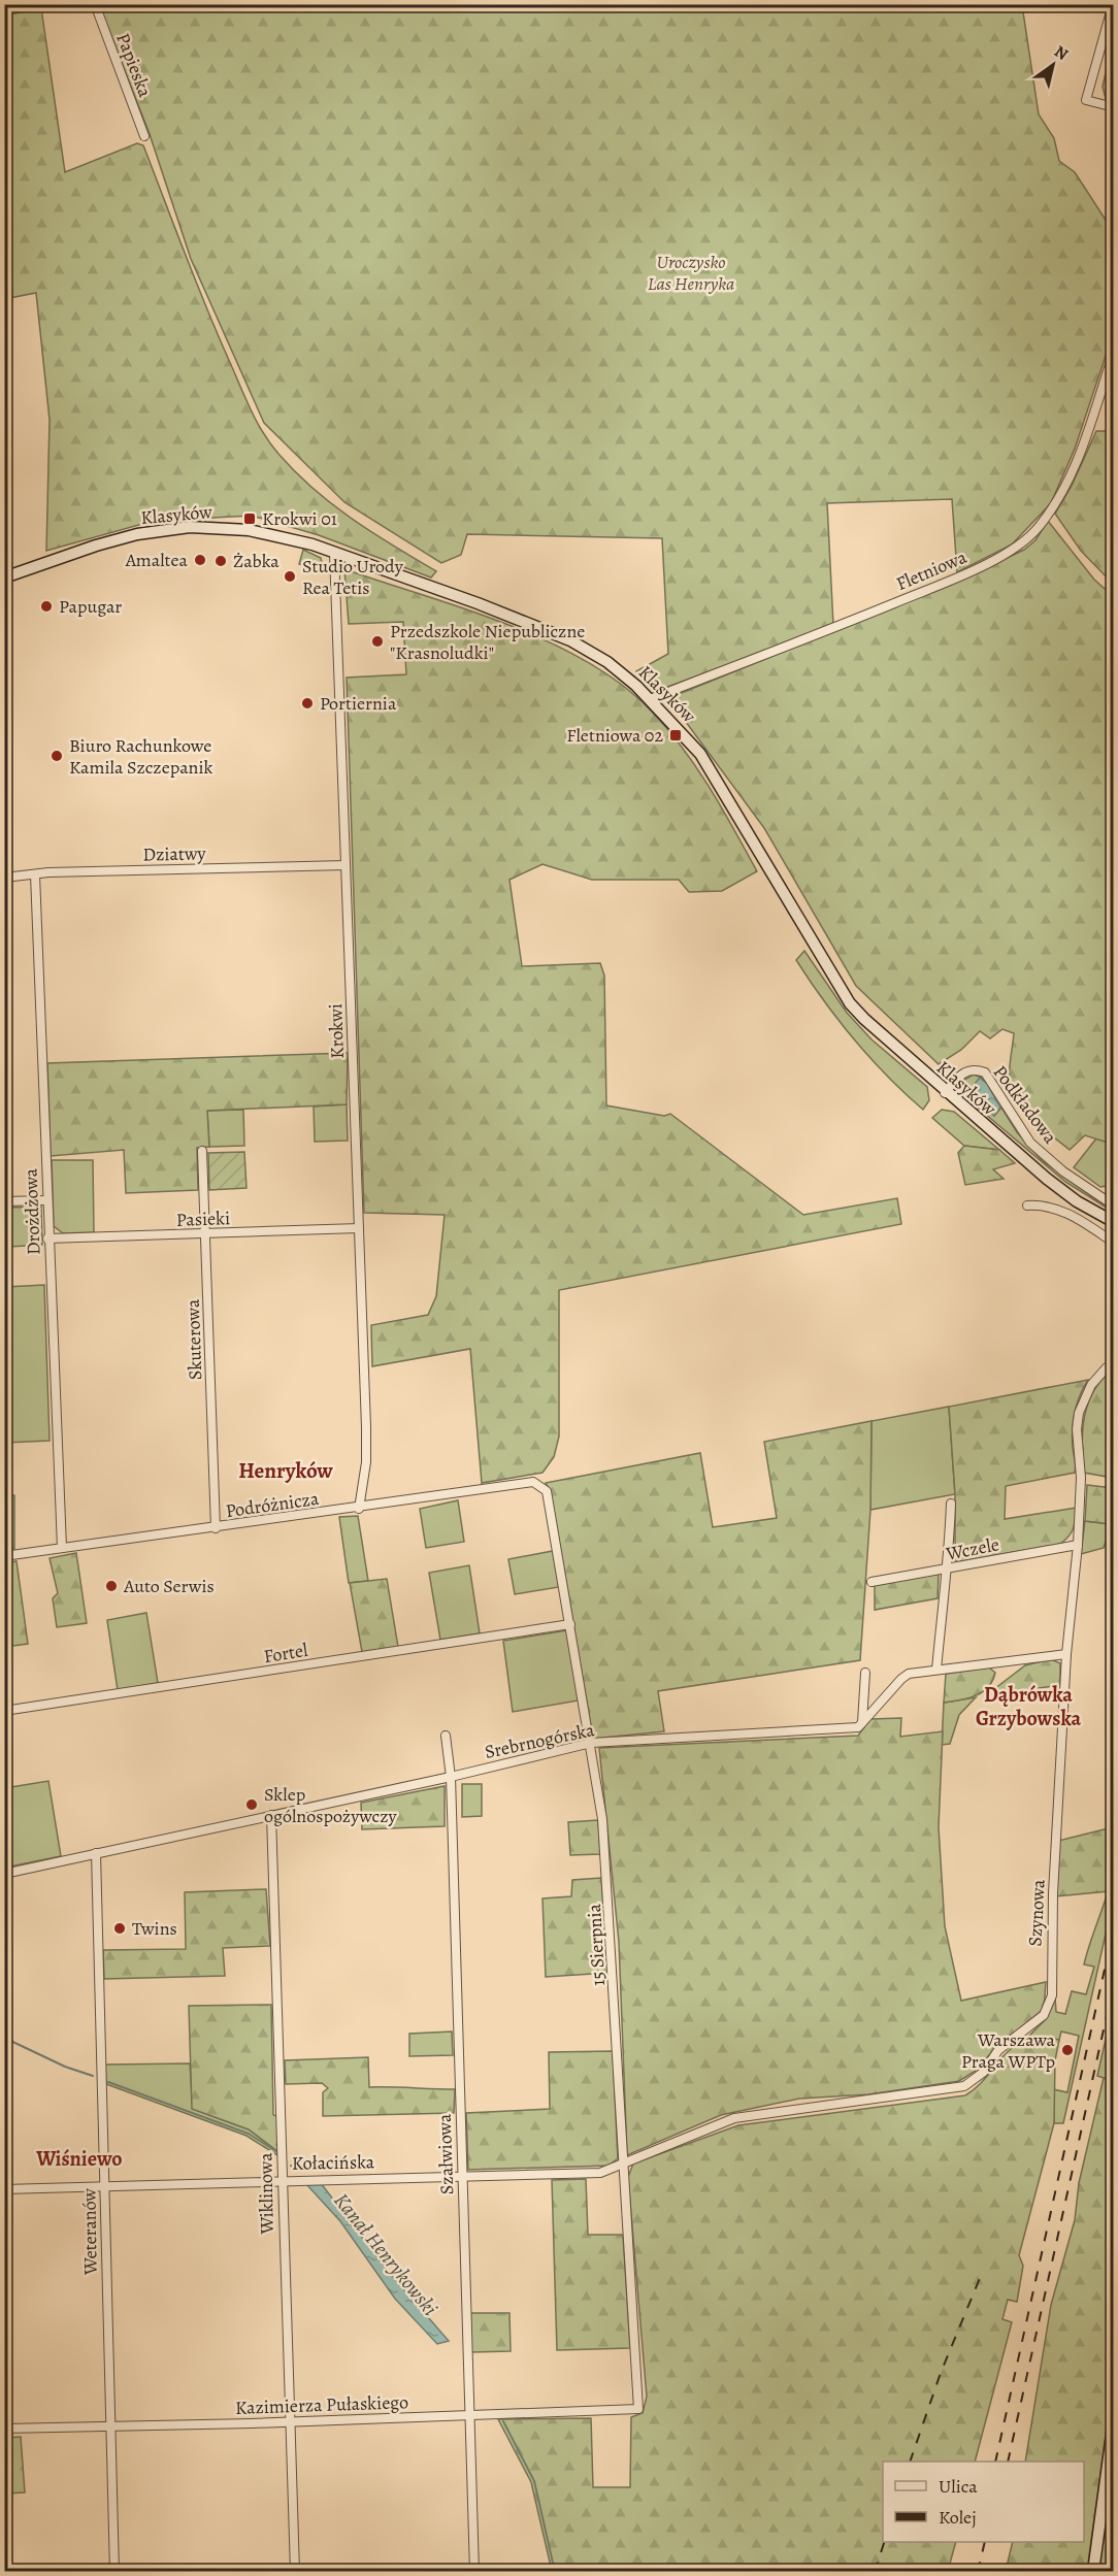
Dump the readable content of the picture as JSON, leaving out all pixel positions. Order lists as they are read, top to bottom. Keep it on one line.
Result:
{"streets":{"street":["Papieska","Klasyków","Fletniowa","Dziatwy","Krokwi","Podkładowa","Drożdżowa","Pasieki","Skuterowa","Podróżnicza","Wczele","Fortel","Srebrnogórska","Szynowa","15 Sierpnia","Szałwiowa","Kołacińska","Wiklinowa","Weteranów","Kazimierza Pułaskiego"]},"crossings":[["Klasyków","Fletniowa"],["Klasyków","Krokwi"],["Klasyków","Podkładowa"],["Dziatwy","Krokwi"],["Dziatwy","Drożdżowa"],["Krokwi","Pasieki"],["Krokwi","Podróżnicza"],["Drożdżowa","Pasieki"],["Drożdżowa","Podróżnicza"],["Pasieki","Skuterowa"],["Skuterowa","Podróżnicza"],["Podróżnicza","15 Sierpnia"],["Wczele","Szynowa"],["Fortel","15 Sierpnia"],["Srebrnogórska","15 Sierpnia"],["Srebrnogórska","Szałwiowa"],["Srebrnogórska","Wiklinowa"],["Srebrnogórska","Weteranów"],["Szynowa","15 Sierpnia"],["Szynowa","Kołacińska"],["15 Sierpnia","Kołacińska"],["15 Sierpnia","Kazimierza Pułaskiego"],["Szałwiowa","Kołacińska"],["Szałwiowa","Kazimierza Pułaskiego"],["Kołacińska","Wiklinowa"],["Kołacińska","Weteranów"],["Wiklinowa","Kazimierza Pułaskiego"],["Weteranów","Kazimierza Pułaskiego"]],"districts":["Henryków","Dąbrówka Grzybowska","Wiśniewo"],"water":["Kanał Henrykowski"],"parks":["Uroczysko Las Henryka"],"places":{"transit":["Krokwi 01","Fletniowa 02"],"other":["Amaltea","Żabka","Studio Urody Rea Tetis","Papugar","Przedszkole Niepubliczne \"Krasnoludki\"","Portiernia","Biuro Rachunkowe Kamila Szczepanik","Auto Serwis","Sklep ogólnospożywczy","Twins","Warszawa Praga WPTp"]},"legend":["Ulica","Kolej"],"north":"top right"}
